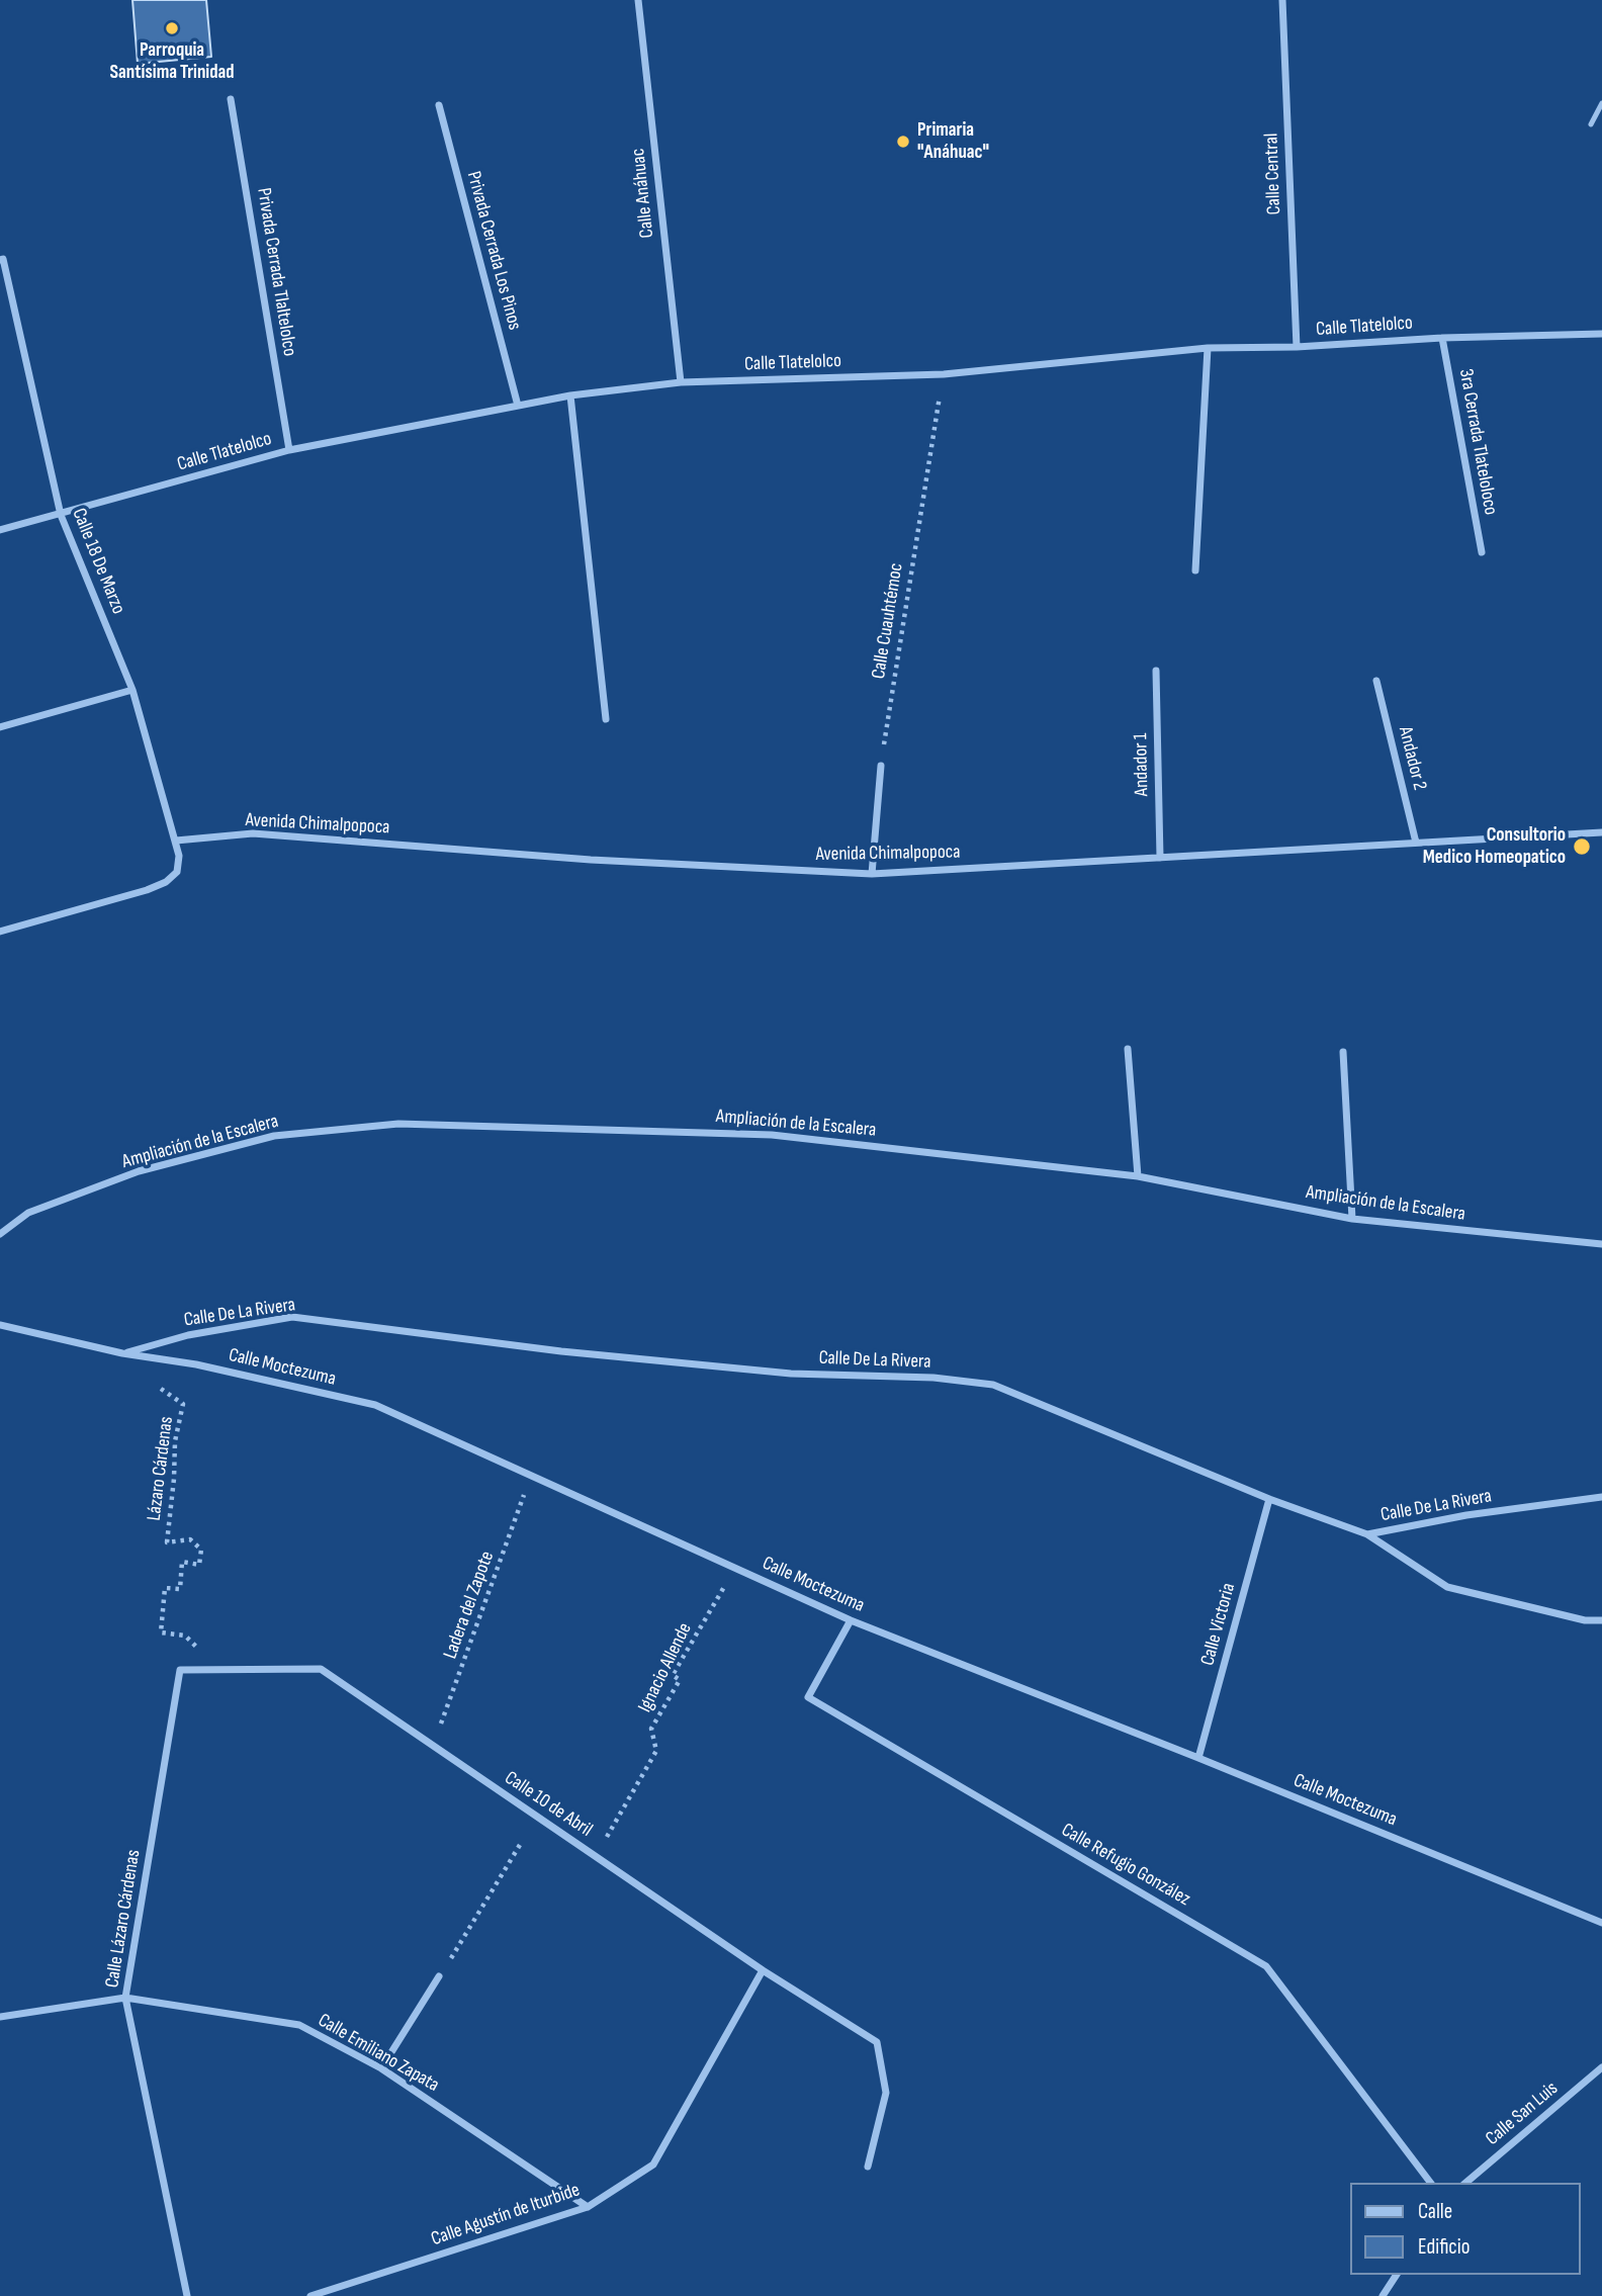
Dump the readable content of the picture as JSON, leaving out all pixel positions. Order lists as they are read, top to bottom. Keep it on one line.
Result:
{"streets":{"street":["Calle Central","Calle Anáhuac","Privada Cerrada Los Pinos","Privada Cerrada Tlaltelolco","Calle Tlatelolco","3ra Cerrada Tlateloloco","Calle 18 De Marzo","Andador 2","Andador 1","Avenida Chimalpopoca","Ampliación de la Escalera","Calle De La Rivera","Calle Moctezuma","Calle Victoria","Calle 10 de Abril","Calle Refugio González","Calle Lázaro Cárdenas","Calle Emiliano Zapata","Calle San Luis","Calle Agustín de Iturbide"],"path":["Calle Cuauhtémoc","Lázaro Cárdenas","Ladera del Zapote","Ignacio Allende"]},"crossings":[["Calle Central","Calle Tlatelolco"],["Calle Anáhuac","Calle Tlatelolco"],["Privada Cerrada Los Pinos","Calle Tlatelolco"],["Privada Cerrada Tlaltelolco","Calle Tlatelolco"],["Calle Tlatelolco","3ra Cerrada Tlateloloco"],["Calle Tlatelolco","Calle 18 De Marzo"],["Calle Tlatelolco","Calle Cuauhtémoc"],["Calle 18 De Marzo","Avenida Chimalpopoca"],["Andador 2","Avenida Chimalpopoca"],["Andador 1","Avenida Chimalpopoca"],["Calle De La Rivera","Calle Moctezuma"],["Calle De La Rivera","Calle Victoria"],["Calle Moctezuma","Ladera del Zapote"],["Calle Moctezuma","Calle Victoria"],["Calle Moctezuma","Ignacio Allende"],["Calle Moctezuma","Calle Refugio González"],["Lázaro Cárdenas","Calle 10 de Abril"],["Ladera del Zapote","Calle 10 de Abril"],["Ignacio Allende","Calle 10 de Abril"],["Calle 10 de Abril","Calle Lázaro Cárdenas"],["Calle 10 de Abril","Calle Agustín de Iturbide"],["Calle Lázaro Cárdenas","Calle Emiliano Zapata"],["Calle Emiliano Zapata","Calle Agustín de Iturbide"]],"places":["Parroquia Santísima Trinidad","Primaria \"Anáhuac\"","Consultorio Medico Homeopatico"],"legend":["Calle","Edificio"]}
